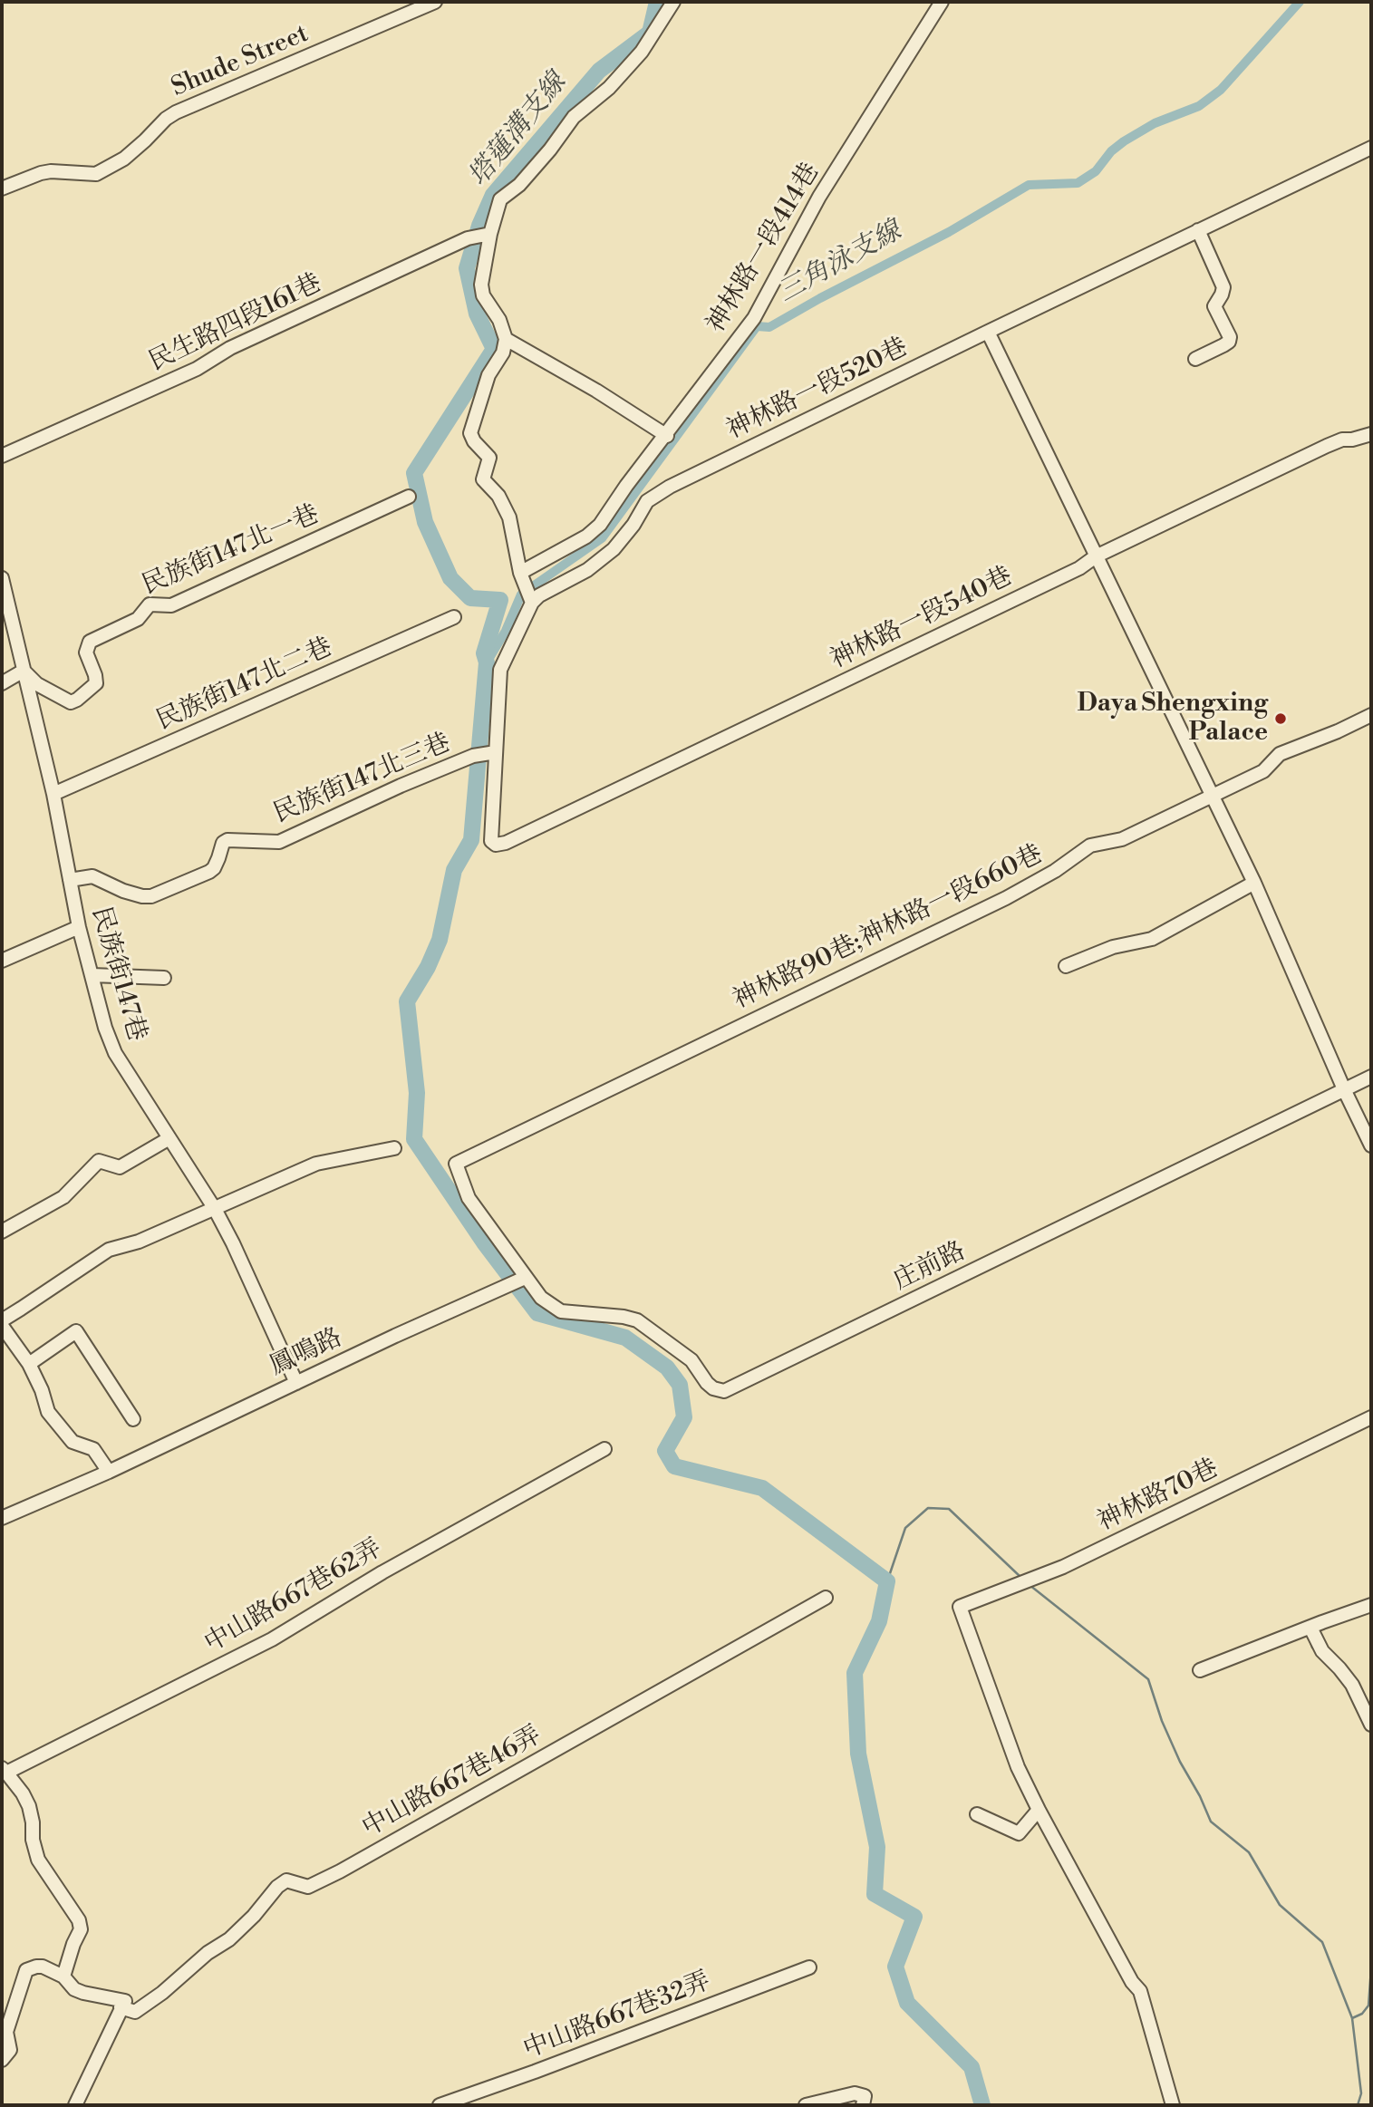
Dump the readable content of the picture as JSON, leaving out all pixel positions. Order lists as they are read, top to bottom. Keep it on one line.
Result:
{"streets":{"street":["Shude Street","神林路一段414巷","民生路四段161巷","神林路一段520巷","民族街147北一巷","神林路一段540巷","民族街147北二巷","民族街147北三巷","神林路90巷;神林路一段660巷","民族街147巷","庄前路","鳳鳴路","神林路70巷","中山路667巷62弄","中山路667巷46弄","中山路667巷32弄"]},"crossings":[["民族街147北一巷","民族街147巷"],["神林路一段540巷","民族街147北三巷"],["民族街147北二巷","民族街147巷"],["民族街147北三巷","民族街147巷"],["神林路90巷;神林路一段660巷","庄前路"],["神林路90巷;神林路一段660巷","鳳鳴路"],["民族街147巷","鳳鳴路"],["庄前路","鳳鳴路"]],"water":["塔蓮溝支線","三角泳支線"],"places":["Daya Shengxing Palace"]}
